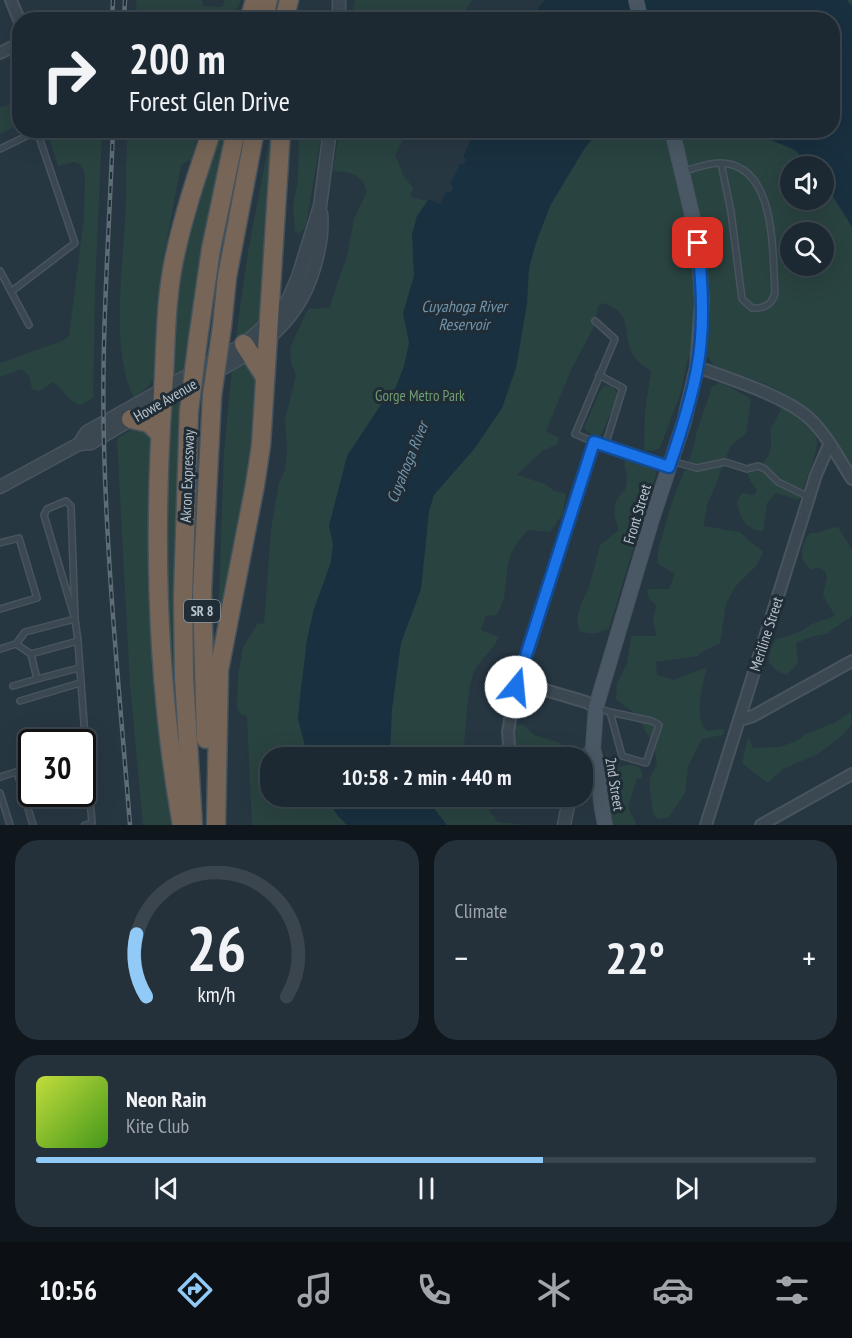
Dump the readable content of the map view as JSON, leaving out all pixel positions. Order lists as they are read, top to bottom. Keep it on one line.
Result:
{"streets":{"highway":["Akron Expressway","SR 8"],"main road":["Front Street","2nd Street"],"street":["Howe Avenue","Meriline Street"]},"crossings":[["Front Street","2nd Street"]],"water":["Cuyahoga River Reservoir","Cuyahoga River"],"parks":["Gorge Metro Park"],"page":{"turn":["200 m","Forest Glen Drive"],"limit":"30","trip":"10:58 · 2 min · 440 m","tile":"Climate","heat":["−","22°","+"],"song":["Neon Rain","Kite Club"],"tabs":"10:56","gauge":["26","km/h"]}}
